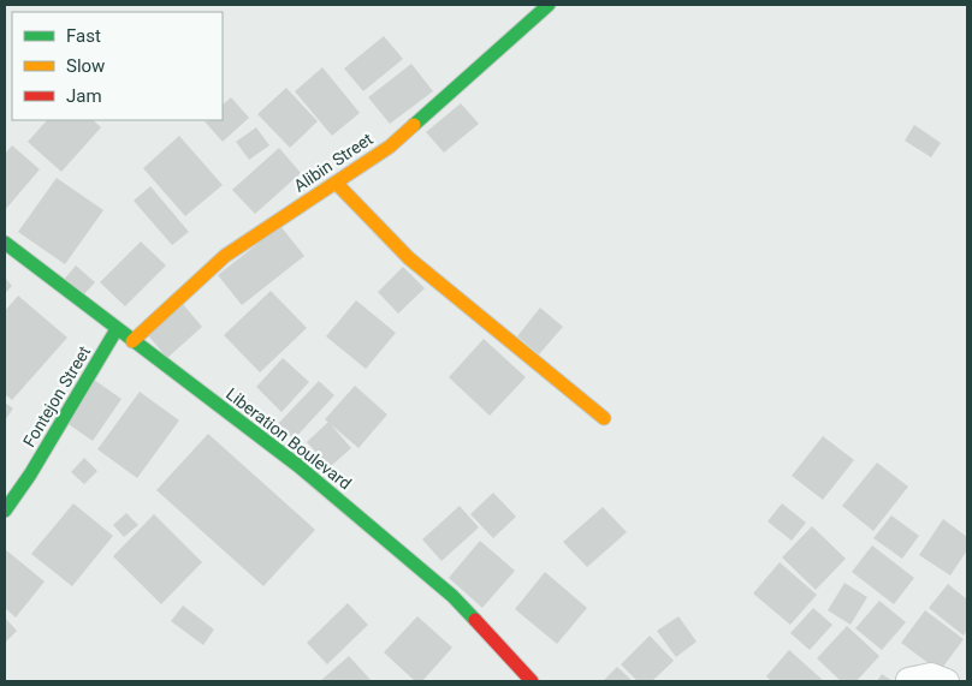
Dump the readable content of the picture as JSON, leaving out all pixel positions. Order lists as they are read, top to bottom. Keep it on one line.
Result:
{"streets":{"street":["Alibin Street","Fontejon Street","Liberation Boulevard"]},"crossings":[["Alibin Street","Liberation Boulevard"],["Fontejon Street","Liberation Boulevard"]],"legend":["Fast","Slow","Jam"]}
